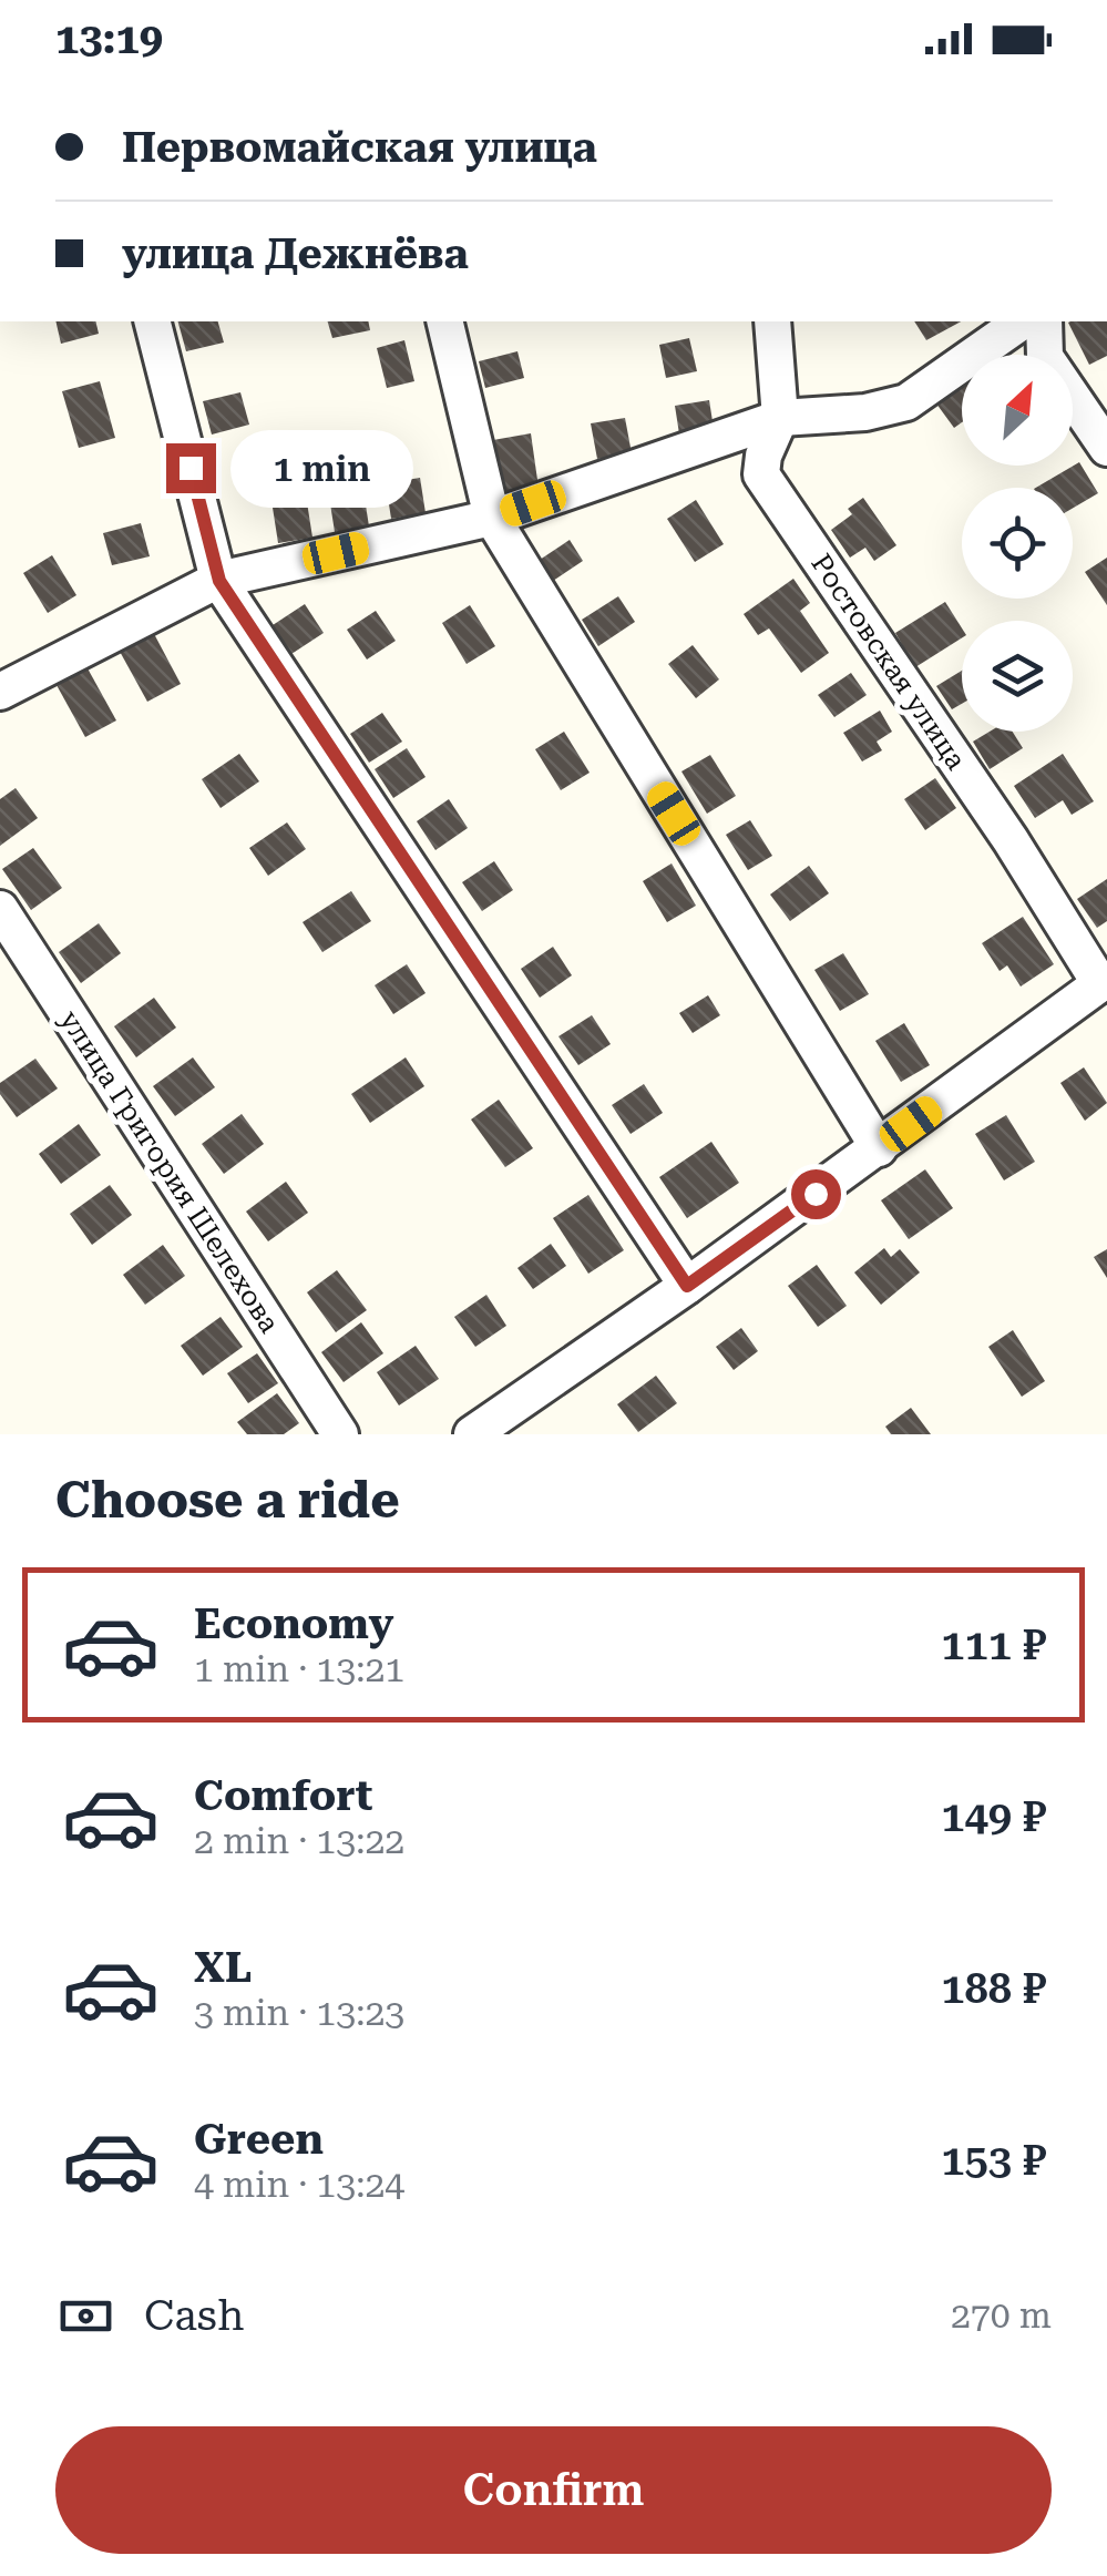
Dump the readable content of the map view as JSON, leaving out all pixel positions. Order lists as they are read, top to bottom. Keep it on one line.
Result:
{"streets":{"street":["Ростовская улица","улица Григория Шелехова"]},"north":"top right","page":{"status":"13:19","banner":["Первомайская улица","улица Дежнёва"],"bubble":"1 min","heading":"Choose a ride","list":[{"name":"Economy","note":"1 min · 13:21","value":"111 ₽"},{"name":"Comfort","note":"2 min · 13:22","value":"149 ₽"},{"name":"XL","note":"3 min · 13:23","value":"188 ₽"},{"name":"Green","note":"4 min · 13:24","value":"153 ₽"}],"pay":["Cash","270 m"],"buttons":"Confirm"}}
